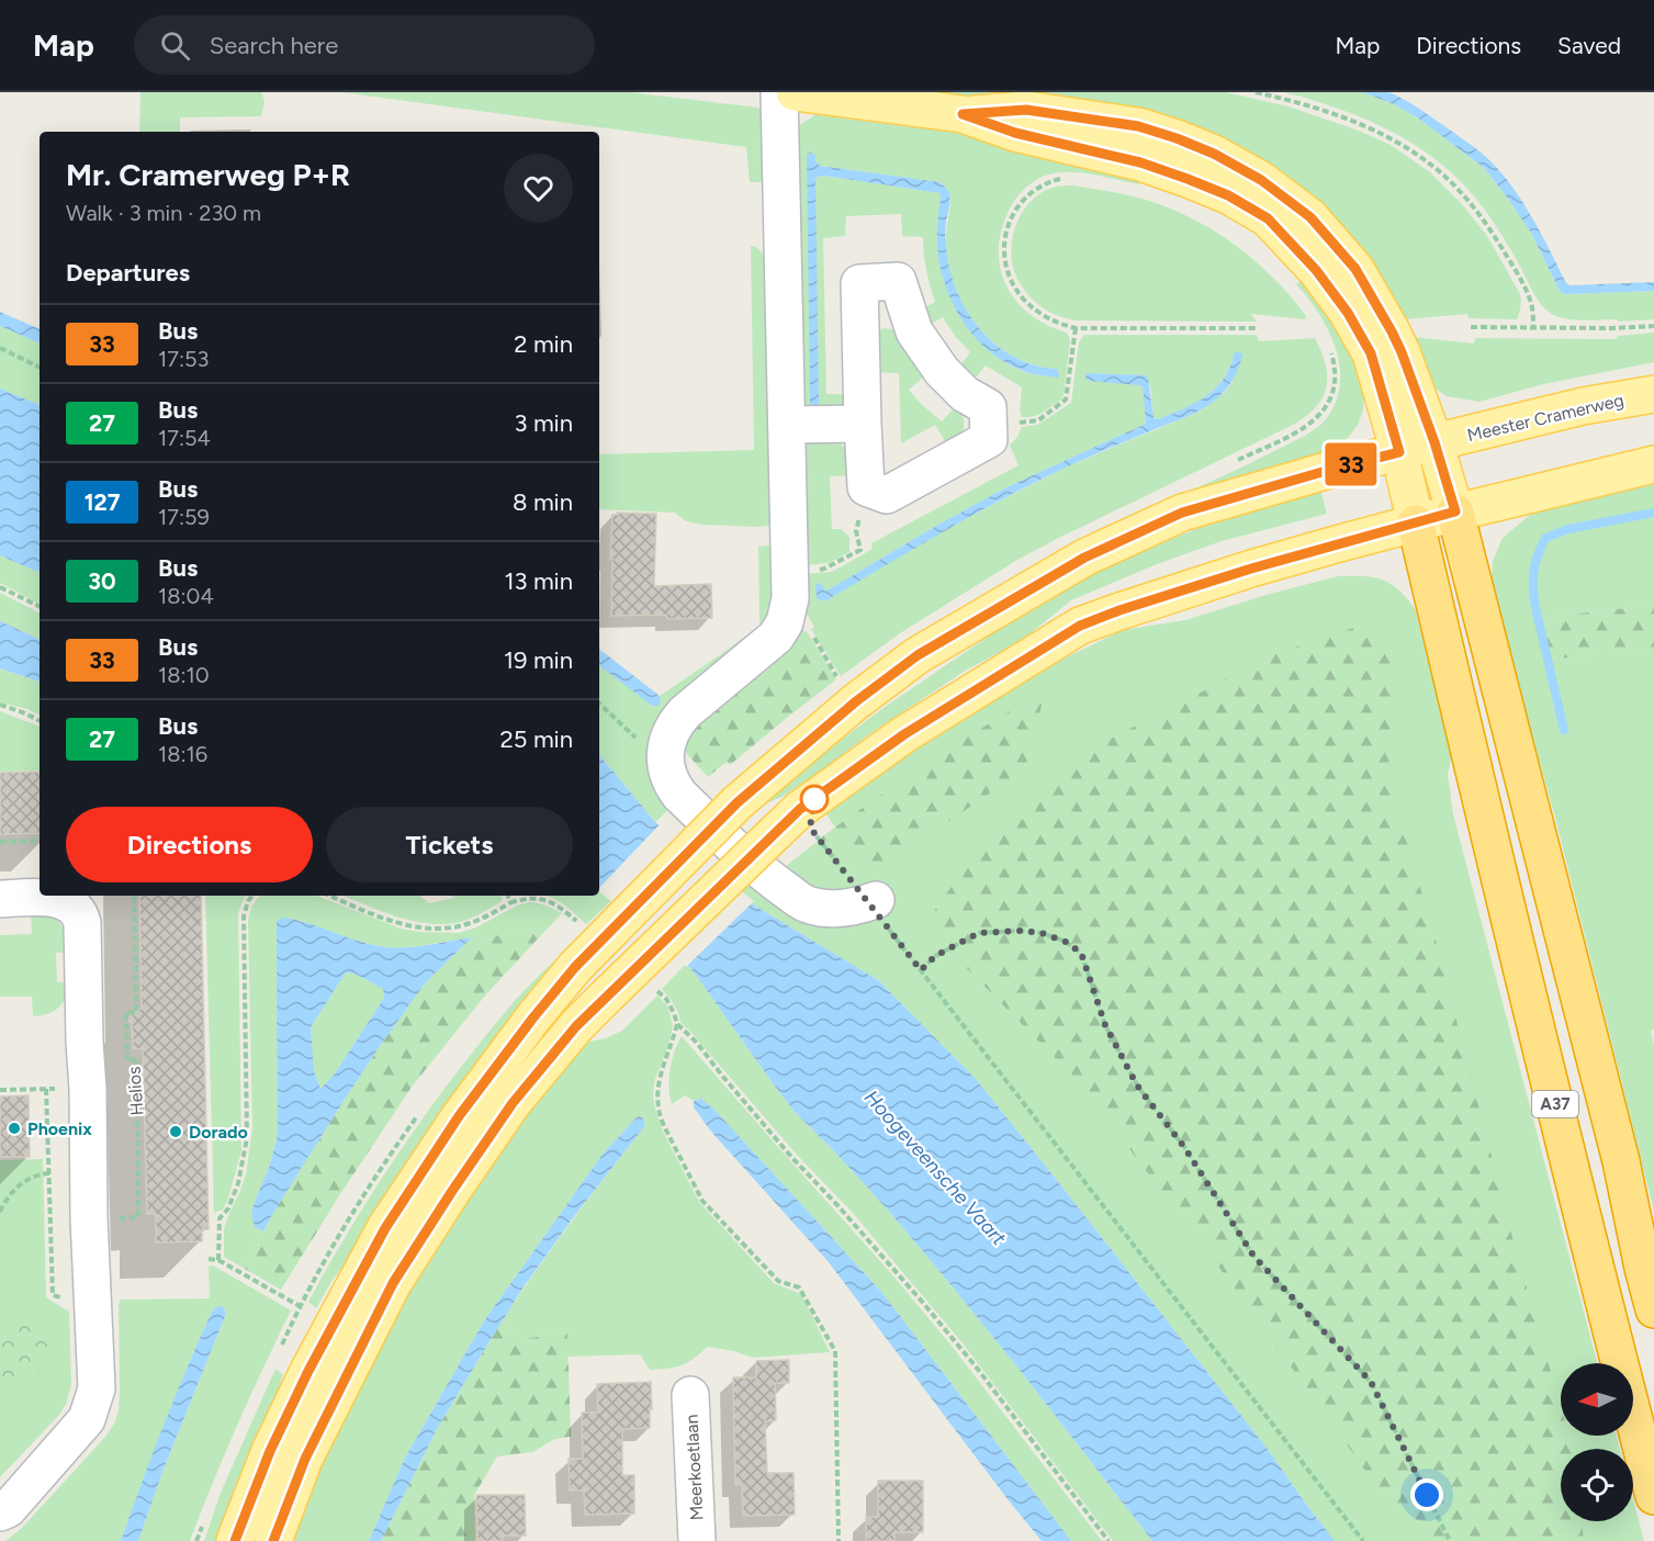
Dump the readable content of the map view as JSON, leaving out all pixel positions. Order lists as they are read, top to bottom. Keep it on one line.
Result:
{"streets":{"highway":["A37"],"main road":["Meester Cramerweg"],"street":["Meerkoetlaan"],"path":["Helios"]},"water":["Hoogeveensche Vaart"],"places":["Phoenix","Dorado"],"lines":["bus line 33"],"north":"left","page":{"header":"Map","search":"Search here","nav":["Map","Directions","Saved"],"on_map":"33","heading":[["Mr. Cramerweg P+R","Walk · 3 min · 230 m"],"Departures"],"list":[{"mark":"33","name":"Bus","note":"17:53","value":"2 min"},{"mark":"27","name":"Bus","note":"17:54","value":"3 min"},{"mark":"127","name":"Bus","note":"17:59","value":"8 min"},{"mark":"30","name":"Bus","note":"18:04","value":"13 min"},{"mark":"33","name":"Bus","note":"18:10","value":"19 min"},{"mark":"27","name":"Bus","note":"18:16","value":"25 min"}],"buttons":["Directions","Tickets"]}}
